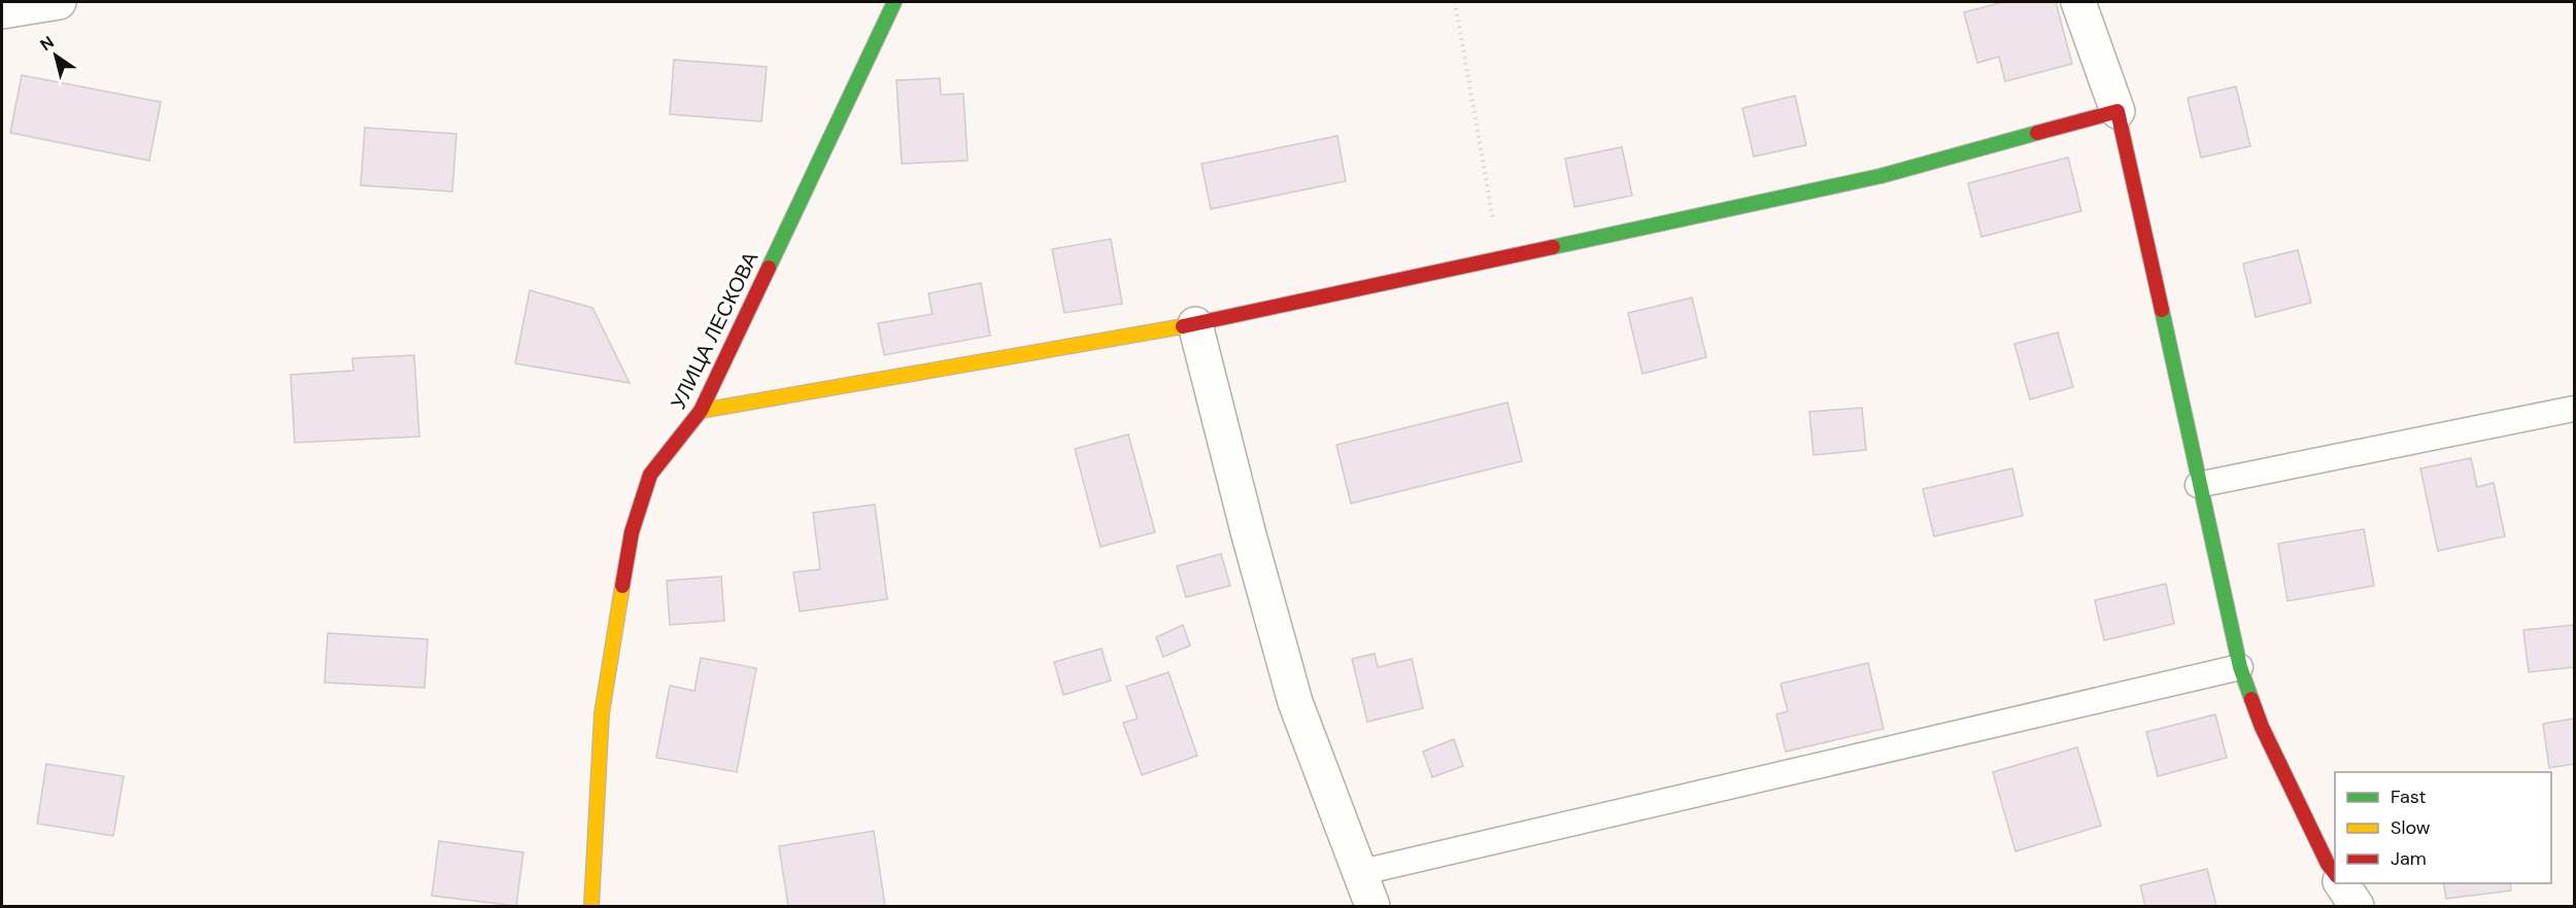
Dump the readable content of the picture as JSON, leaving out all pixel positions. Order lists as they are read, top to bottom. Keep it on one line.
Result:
{"streets":{"street":["УЛИЦА ЛЕСКОВА"]},"legend":["Fast","Slow","Jam"],"north":"top left"}
